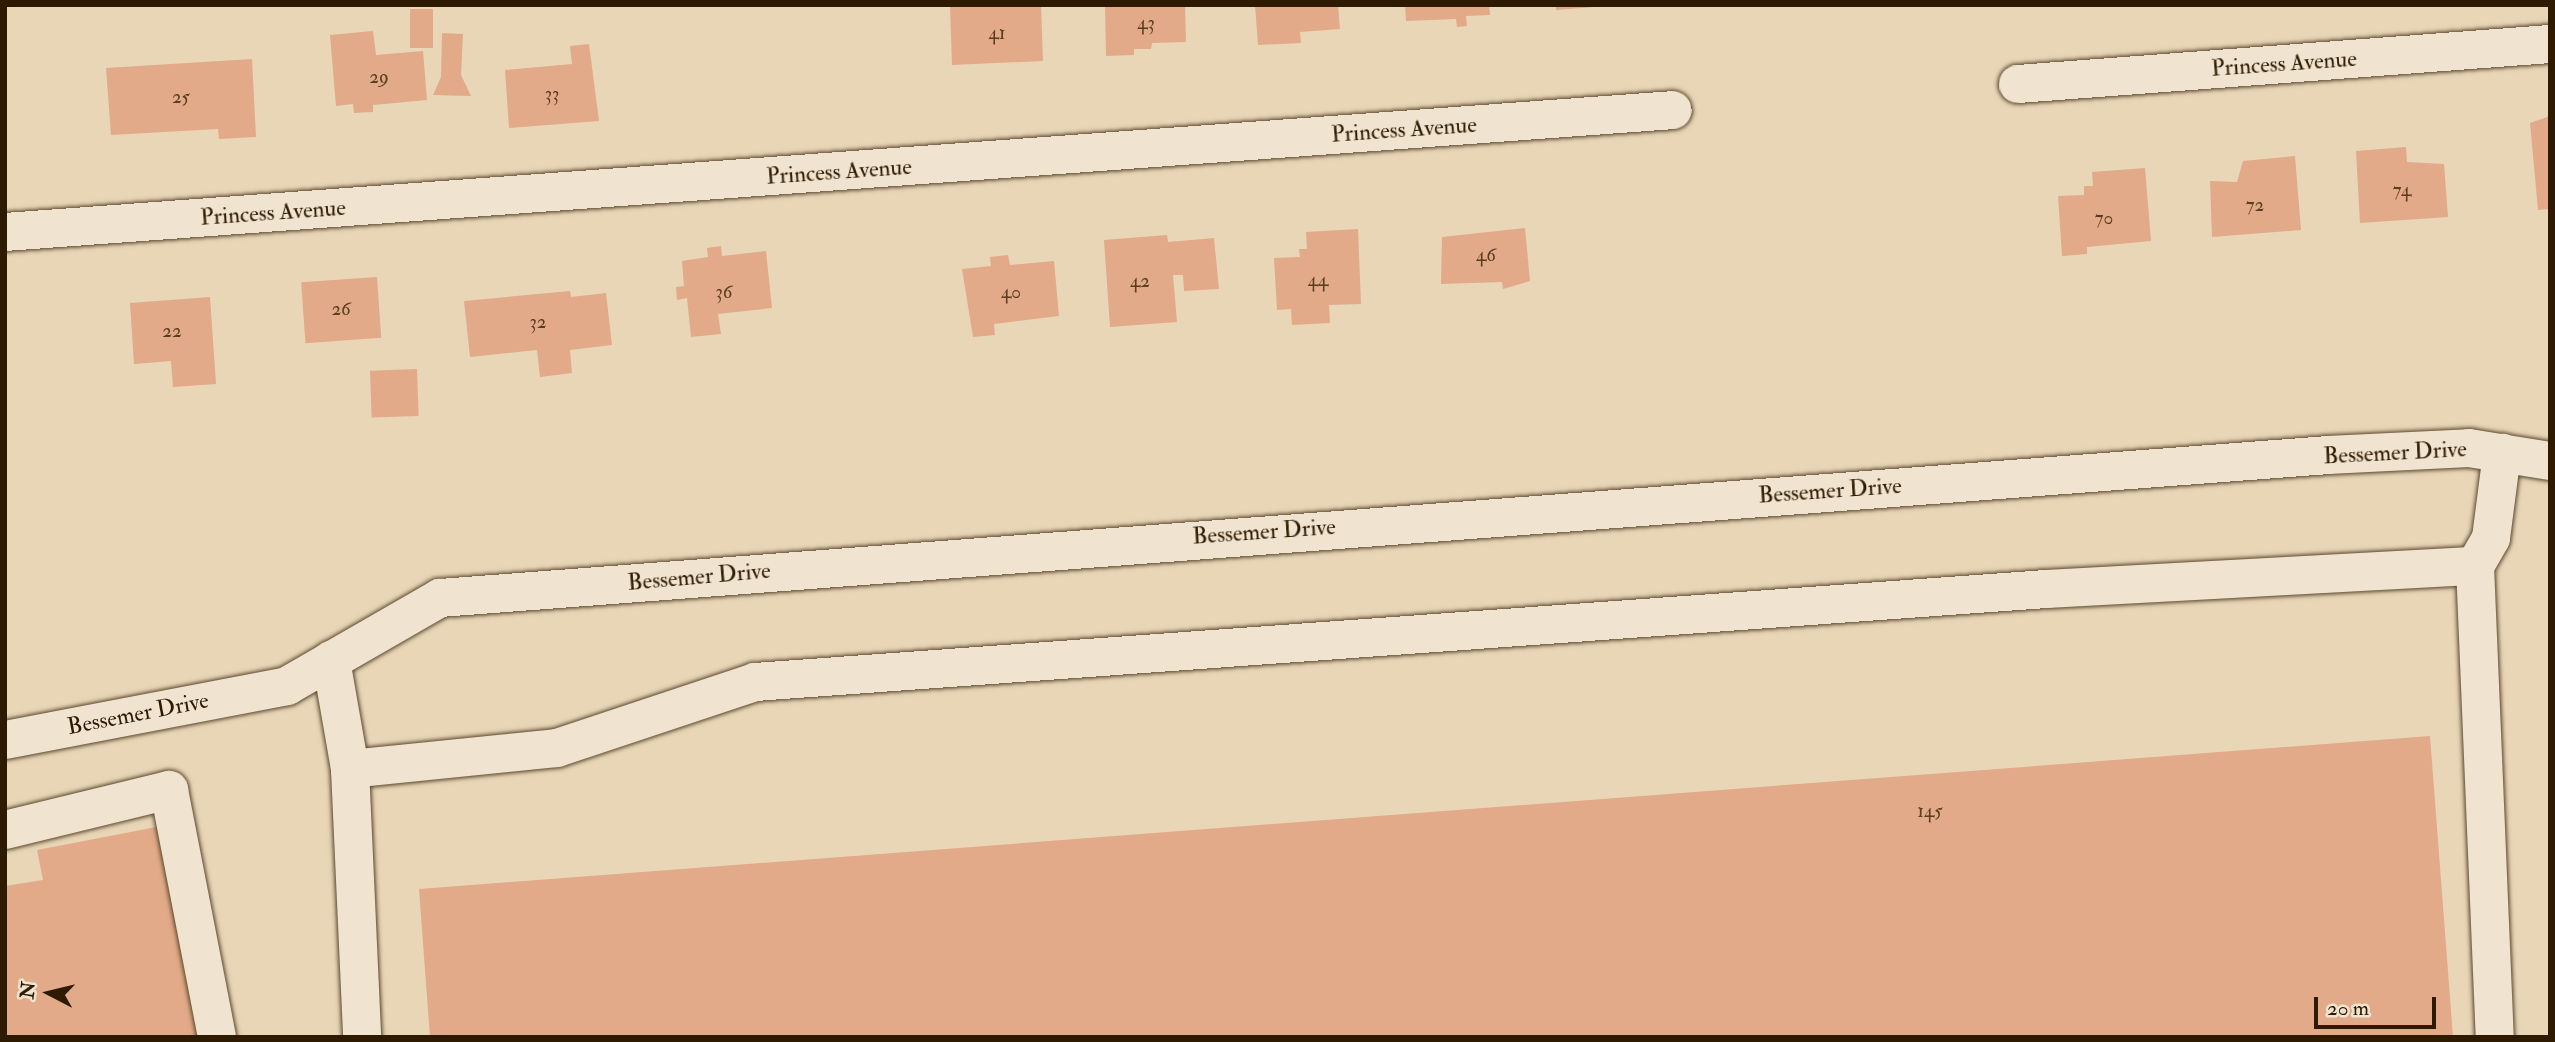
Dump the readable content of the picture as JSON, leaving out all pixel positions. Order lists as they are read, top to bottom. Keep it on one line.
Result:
{"streets":{"street":["Princess Avenue","Bessemer Drive"]},"house_numbers":["43","41","29","33","25","74","72","70","46","44","42","36","40","26","32","22","145"],"scale_bar":"20 m","north":"left"}
